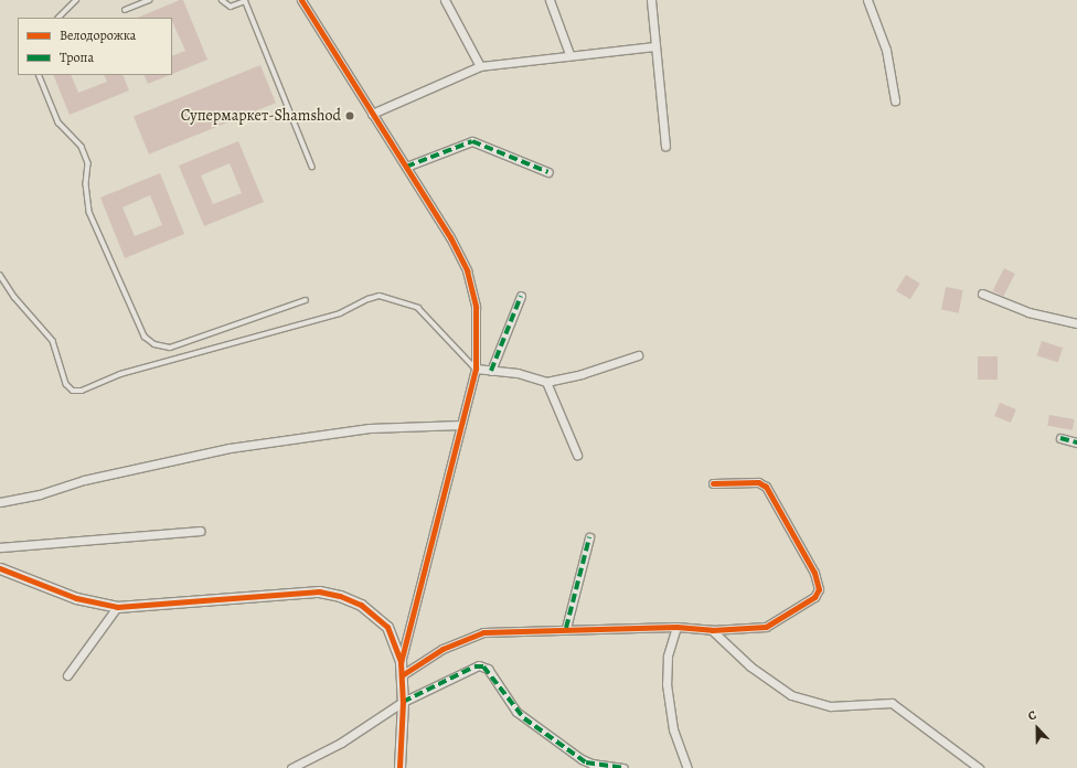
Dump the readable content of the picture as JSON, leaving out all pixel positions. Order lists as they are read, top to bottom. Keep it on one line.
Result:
{"places":["Супермаркет-Shamshod"],"legend":["Велодорожка","Тропа"],"north":"top"}
